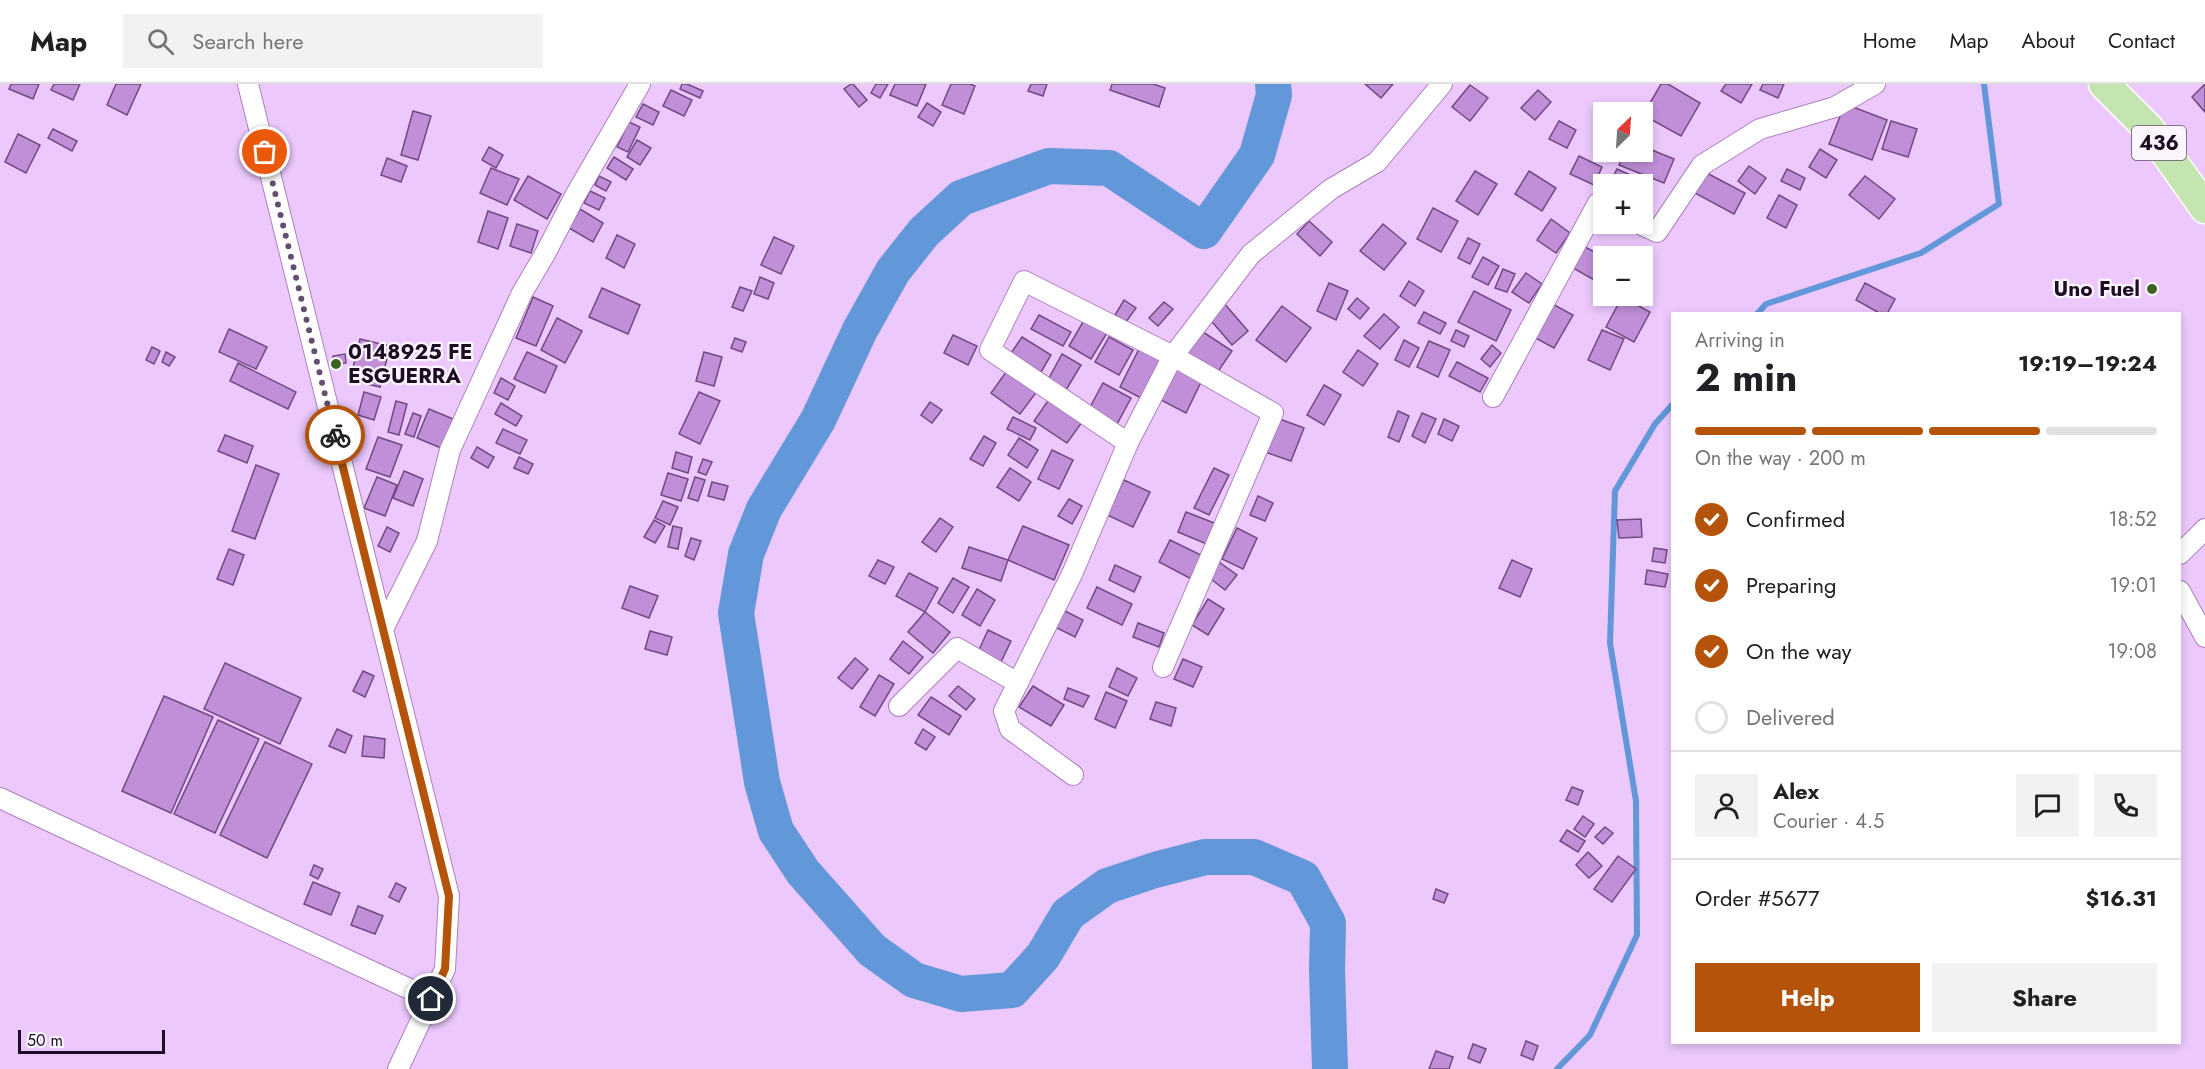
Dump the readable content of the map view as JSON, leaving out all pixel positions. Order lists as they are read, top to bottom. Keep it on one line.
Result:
{"streets":{"main road":["436"]},"places":["Uno Fuel","0148925 FE ESGUERRA"],"scale_bar":"50 m","north":"top right","page":{"header":"Map","search":"Search here","nav":["Home","Map","About","Contact"],"map_buttons":["+","−"],"heading":["2 min","Arriving in","19:19–19:24"],"panel":["Alex","Courier · 4.5","Order #5677","$16.31"],"bar":"On the way · 200 m","list":[["Confirmed","18:52"],["Preparing","19:01"],["On the way","19:08"],"Delivered"],"buttons":["Help","Share"],"scale":"50 m"}}
